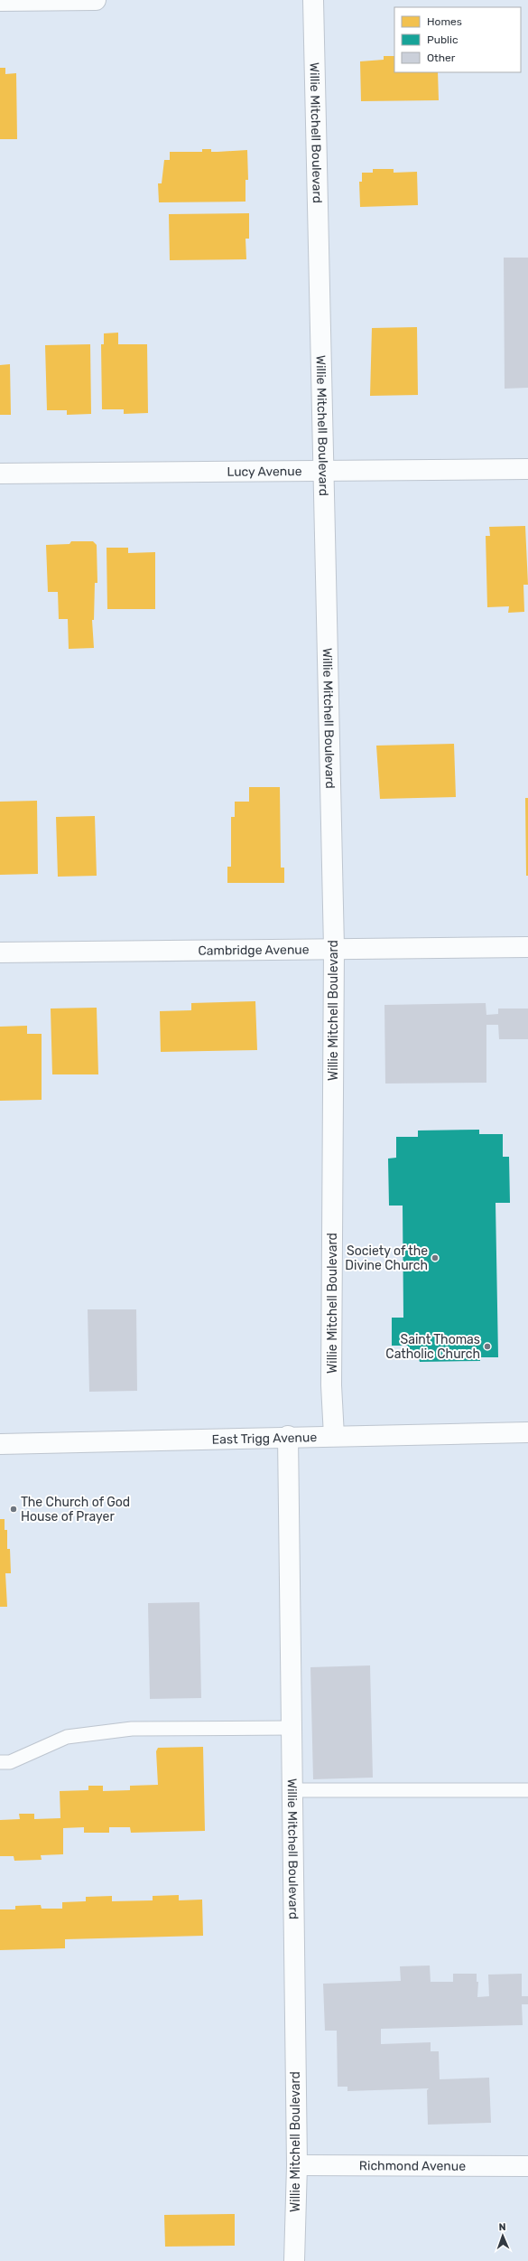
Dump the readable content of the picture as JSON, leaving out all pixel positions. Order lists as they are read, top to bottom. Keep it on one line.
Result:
{"streets":{"street":["Willie Mitchell Boulevard","Lucy Avenue","Cambridge Avenue","East Trigg Avenue","Richmond Avenue"]},"crossings":[["Willie Mitchell Boulevard","Lucy Avenue"],["Willie Mitchell Boulevard","Cambridge Avenue"],["Willie Mitchell Boulevard","East Trigg Avenue"],["Willie Mitchell Boulevard","Richmond Avenue"]],"places":["Society of the Divine Church","Saint Thomas Catholic Church","The Church of God House of Prayer"],"legend":["Homes","Public","Other"],"north":"top"}
